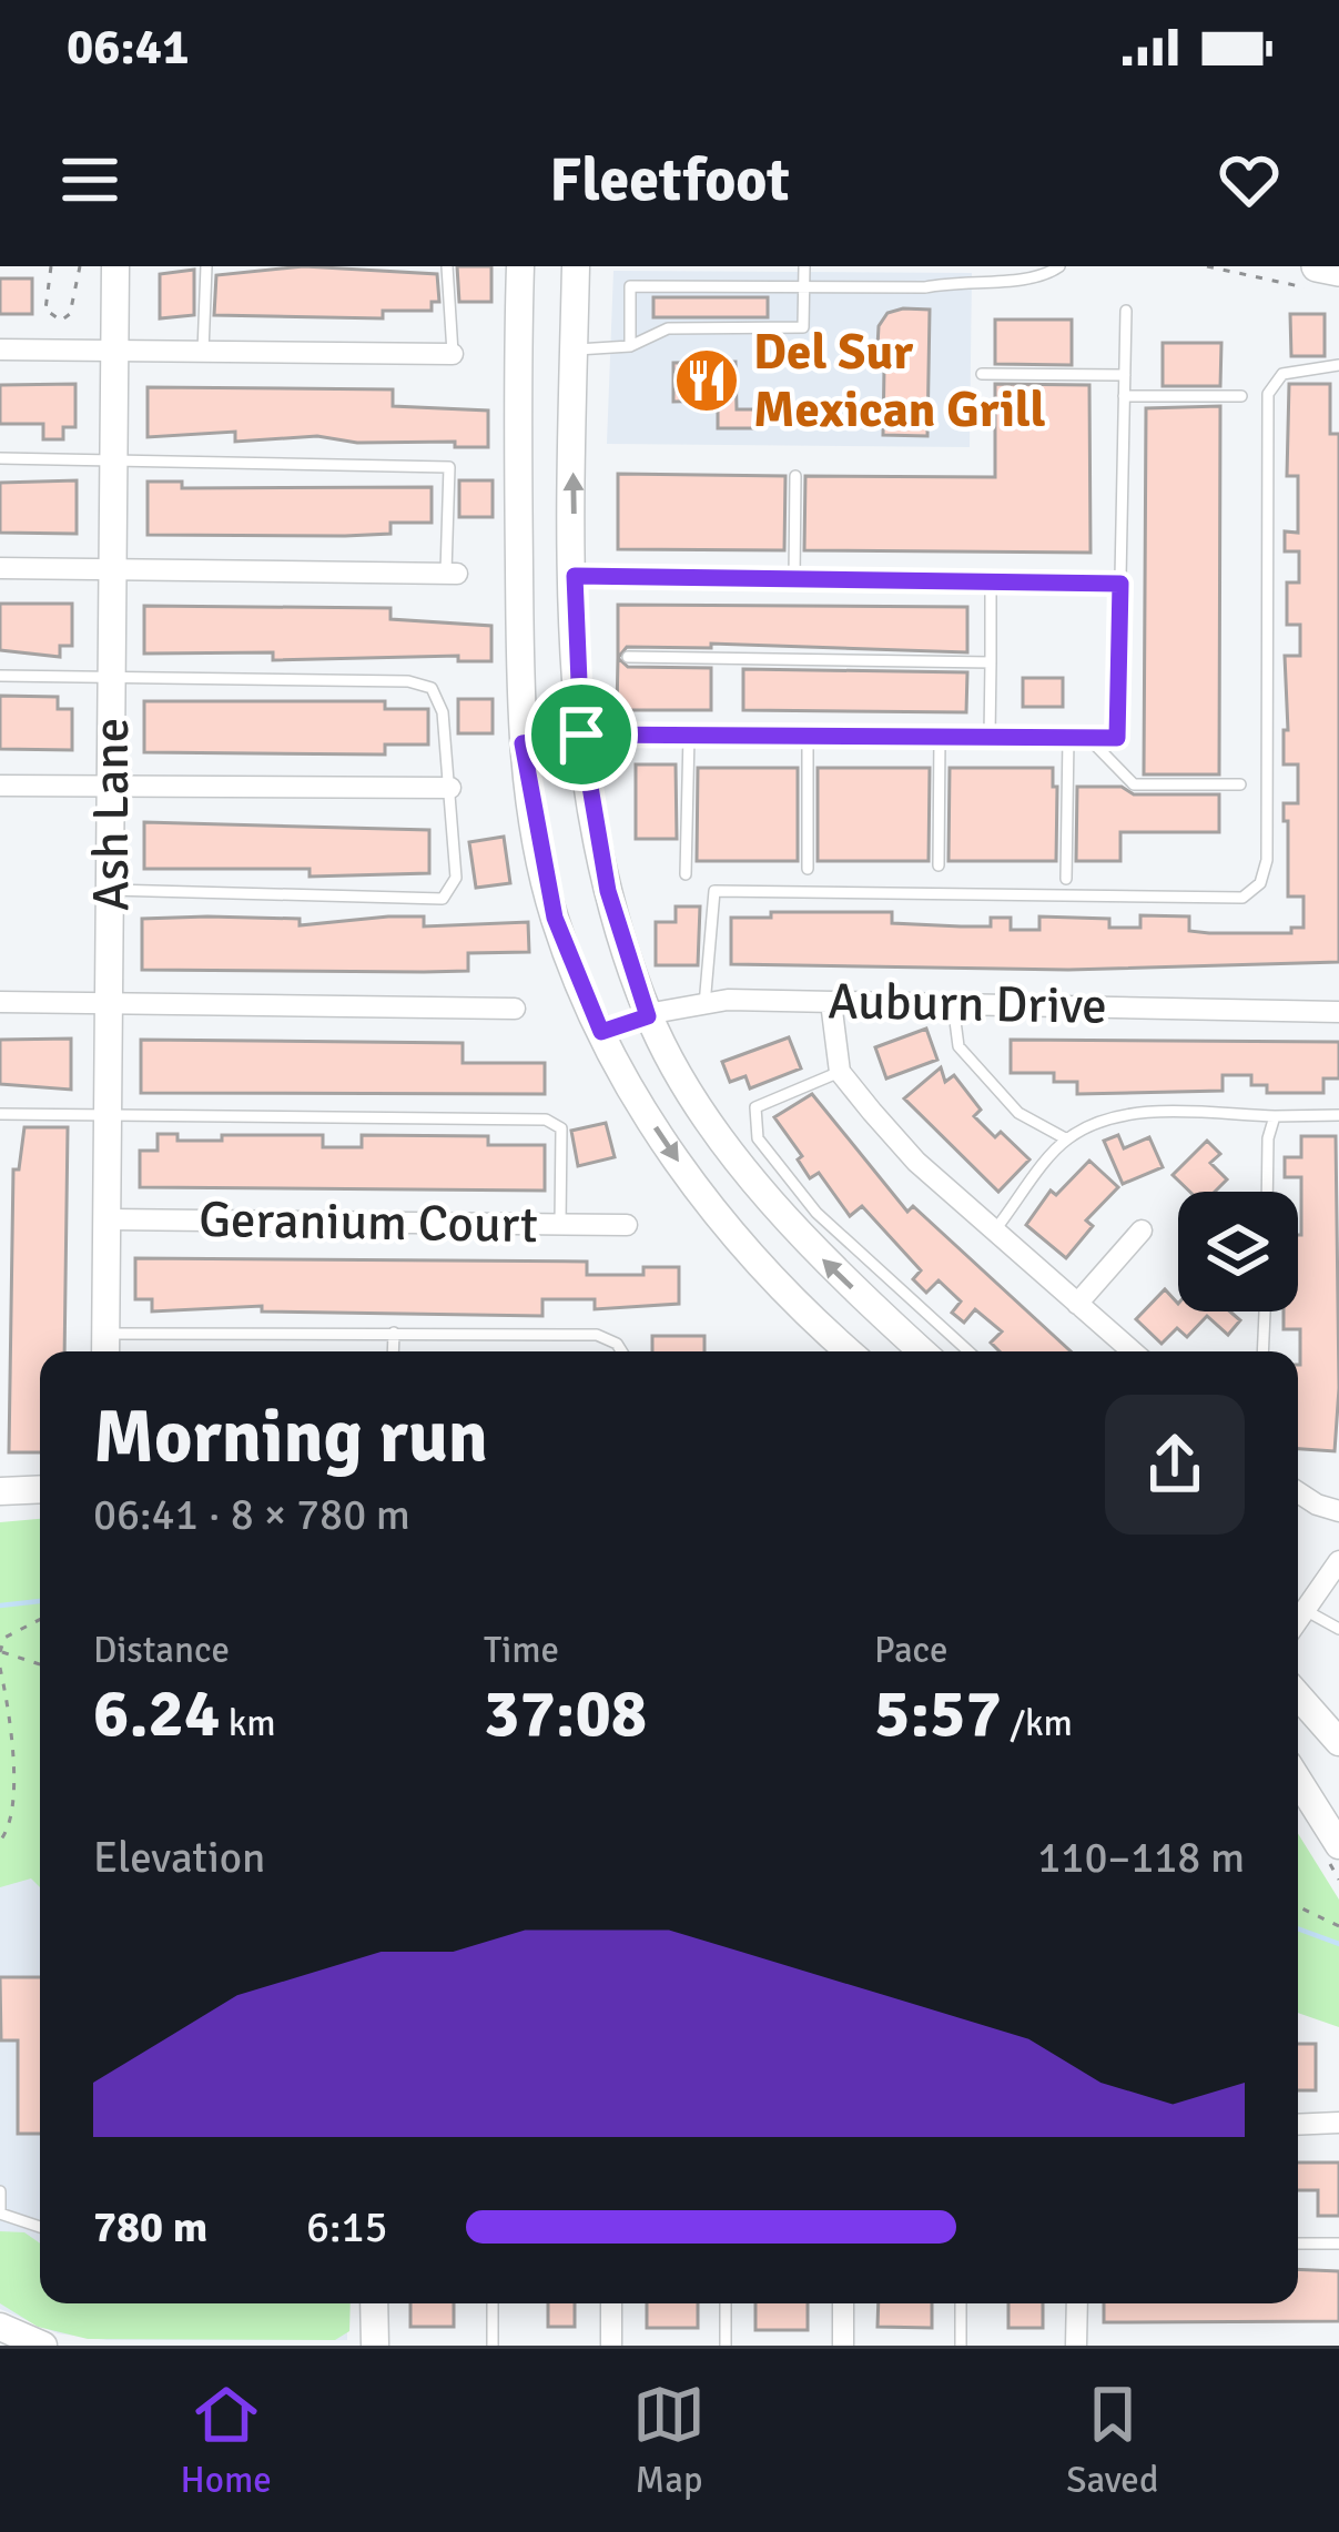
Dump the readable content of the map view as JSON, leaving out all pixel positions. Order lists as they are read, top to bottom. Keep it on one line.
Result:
{"streets":{"main road":["Ash Lane"],"street":["Auburn Drive","Geranium Court"]},"crossings":[["Ash Lane","Geranium Court"]],"places":{"restaurant":["Del Sur Mexican Grill"]},"page":{"status":"06:41","header":"Fleetfoot","heading":["Morning run","06:41 · 8 × 780 m"],"stats":[["Distance","6.24 km"],["Time","37:08"],["Pace","5:57 /km"]],"chart":["Elevation","110–118 m"],"list":[{"name":"780 m","note":"6:15"}],"tabs":["Home","Map","Saved"]}}
